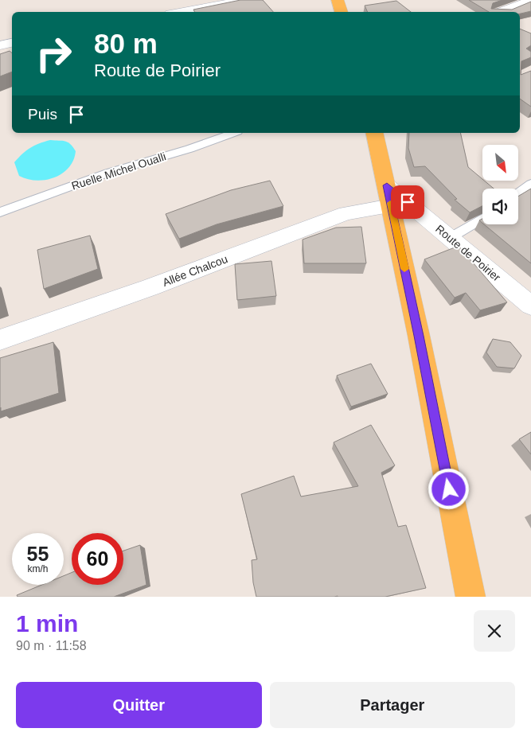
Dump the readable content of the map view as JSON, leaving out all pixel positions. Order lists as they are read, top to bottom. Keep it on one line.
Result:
{"streets":{"street":["Route de Poirier","Allée Chalcou"],"lane":["Ruelle Michel Oualli"]},"crossings":[["Route de Poirier","Allée Chalcou"]],"north":"bottom right","page":{"turn":["80 m","Route de Poirier"],"then":"Puis","speed":"55 km/h","limit":"60","heading":["1 min","90 m · 11:58"],"buttons":["Quitter","Partager"]}}
